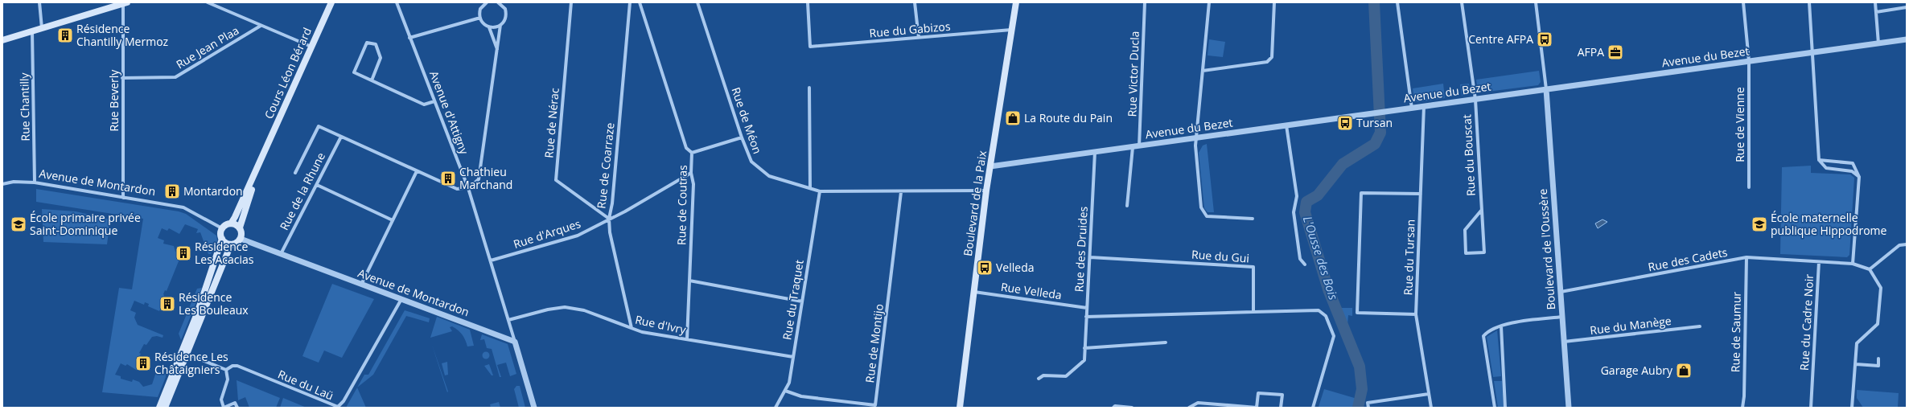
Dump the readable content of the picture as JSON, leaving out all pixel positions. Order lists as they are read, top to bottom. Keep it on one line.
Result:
{"streets":{"main road":["Cours Léon Bérard","Boulevard de la Paix"],"street":["Rue du Gabizos","Rue Jean Plaa","Avenue du Bezet","Rue Victor Ducla","Rue Beverly","Rue Chantilly","Avenue d'Attigny","Rue de Méon","Rue de Nérac","Rue de Vienne","Rue du Bouscat","Rue de Coarraze","Avenue de Montardon","Rue de la Rhune","Rue de Coutras","Rue d'Arques","Rue des Druides","Boulevard de l'Oussère","Rue du Gui","Rue du Tursan","Rue des Cadets","Rue Velleda","Rue du Traquet","Rue du Cadre Noir","Rue d'Ivry","Rue du Manège","Rue de Saumur","Rue de Montijo","Rue du Laü"]},"crossings":[["Rue du Gabizos","Boulevard de la Paix"],["Rue Jean Plaa","Rue Beverly"],["Avenue du Bezet","Rue Victor Ducla"],["Avenue du Bezet","Rue de Vienne"],["Avenue du Bezet","Rue du Bouscat"],["Avenue du Bezet","Boulevard de la Paix"],["Avenue du Bezet","Rue des Druides"],["Avenue du Bezet","Boulevard de l'Oussère"],["Avenue du Bezet","Rue du Tursan"],["Cours Léon Bérard","Avenue de Montardon"],["Rue Beverly","Avenue de Montardon"],["Rue Chantilly","Avenue de Montardon"],["Avenue d'Attigny","Avenue de Montardon"],["Avenue d'Attigny","Rue d'Arques"],["Avenue d'Attigny","Rue d'Ivry"],["Rue de Méon","Boulevard de la Paix"],["Rue de Méon","Rue du Traquet"],["Rue de Méon","Rue de Montijo"],["Rue de Nérac","Rue de Coarraze"],["Rue de Nérac","Rue d'Arques"],["Rue de Coarraze","Rue d'Arques"],["Rue de Coarraze","Rue d'Ivry"],["Avenue de Montardon","Rue de la Rhune"],["Avenue de Montardon","Rue du Laü"],["Boulevard de la Paix","Rue Velleda"],["Rue de Coutras","Rue d'Arques"],["Rue de Coutras","Rue d'Ivry"],["Rue des Druides","Rue du Gui"],["Rue des Druides","Rue Velleda"],["Boulevard de l'Oussère","Rue des Cadets"],["Boulevard de l'Oussère","Rue du Manège"],["Rue des Cadets","Rue du Cadre Noir"],["Rue des Cadets","Rue de Saumur"],["Rue du Traquet","Rue d'Ivry"],["Rue du Traquet","Rue de Montijo"]],"water":["L'Ousse des Bois"],"places":{"building":["Résidence Chantilly Mermoz","Chathieu Marchand","Montardon","Résidence Les Acacias","Résidence Les Bouleaux","Résidence Les Châtaigniers"],"bus stop":["Centre AFPA","Tursan","Velleda"],"office":["AFPA"],"shop":["La Route du Pain","Garage Aubry"],"school or university":["École primaire privée Saint-Dominique","École maternelle publique Hippodrome"]}}
